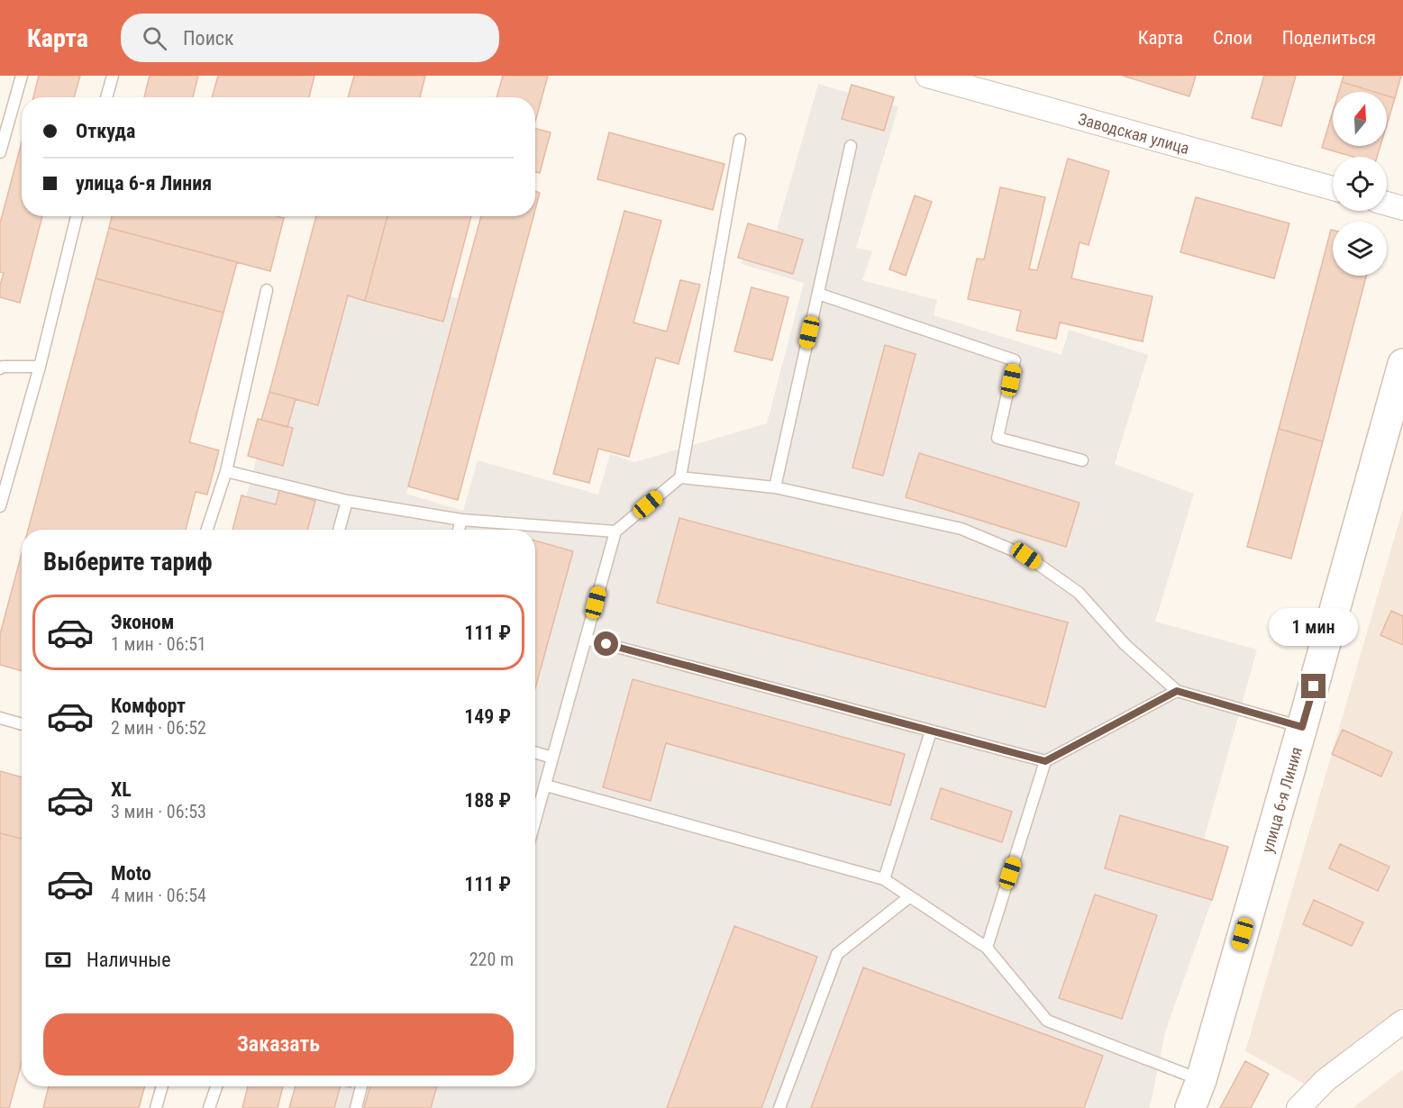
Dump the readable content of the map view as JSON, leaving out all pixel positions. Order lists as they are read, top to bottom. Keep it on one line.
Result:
{"streets":{"street":["Заводская улица","улица 6-я Линия"]},"north":"top","page":{"header":"Карта","search":"Поиск","nav":["Карта","Слои","Поделиться"],"banner":["Откуда","улица 6-я Линия"],"heading":"Выберите тариф","list":[{"name":"Эконом","note":"1 мин · 06:51","value":"111 ₽"},{"name":"Комфорт","note":"2 мин · 06:52","value":"149 ₽"},{"name":"XL","note":"3 мин · 06:53","value":"188 ₽"},{"name":"Moto","note":"4 мин · 06:54","value":"111 ₽"}],"bubble":"1 мин","pay":["Наличные","220 m"],"buttons":"Заказать"}}
